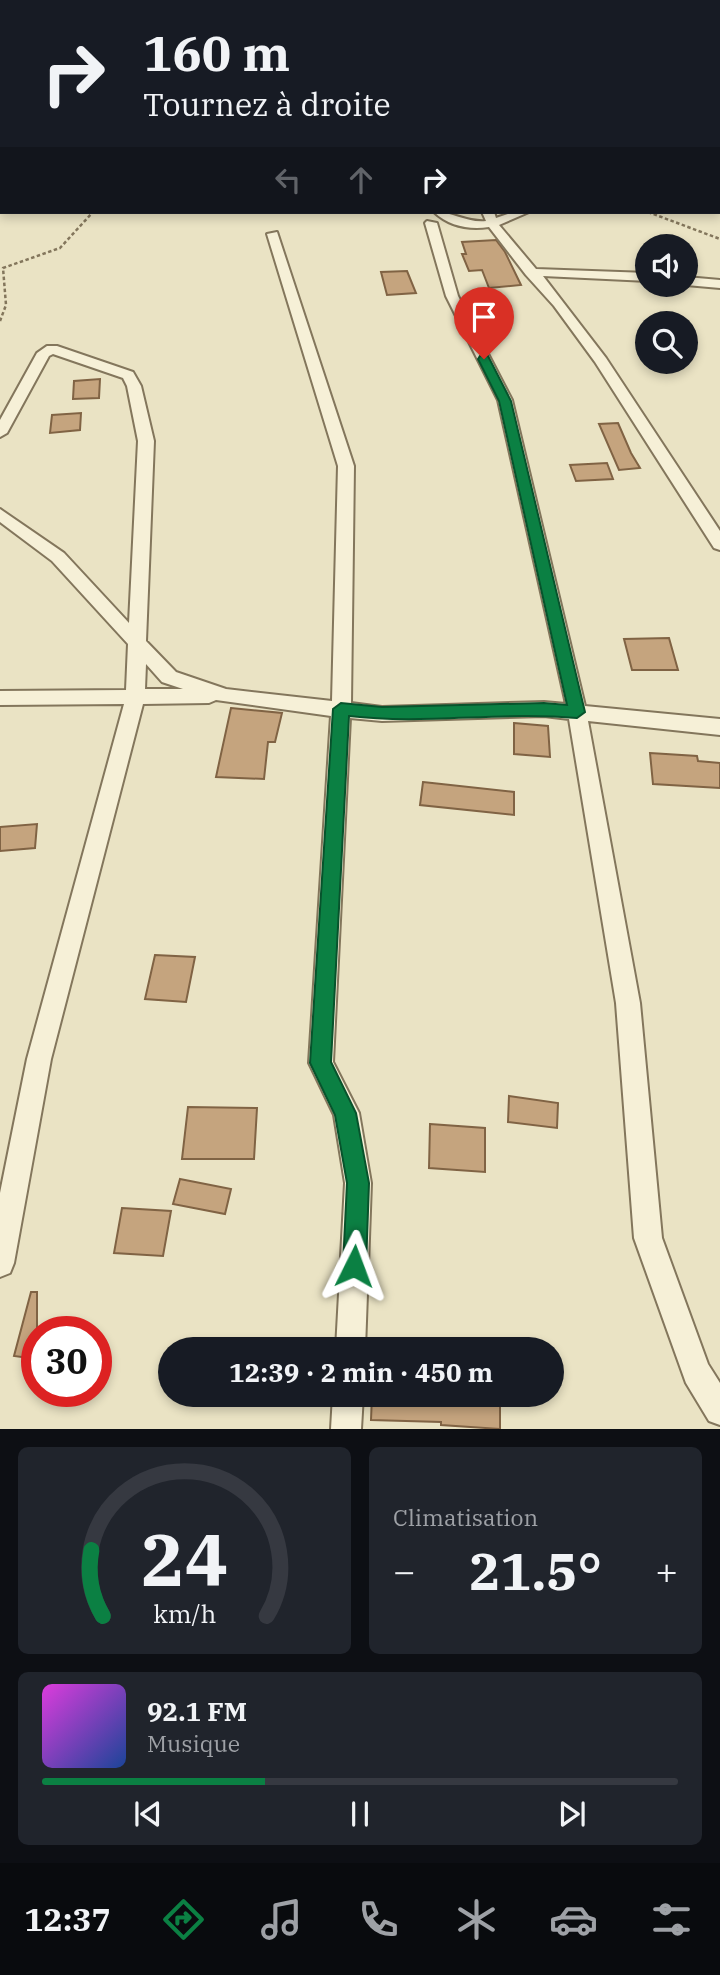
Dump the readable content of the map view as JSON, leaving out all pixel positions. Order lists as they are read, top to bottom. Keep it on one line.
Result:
{"page":{"turn":["160 m","Tournez à droite"],"limit":"30","trip":"12:39 · 2 min · 450 m","tile":"Climatisation","heat":["−","21.5°","+"],"song":["92.1 FM","Musique"],"tabs":"12:37","gauge":["24","km/h"]}}
